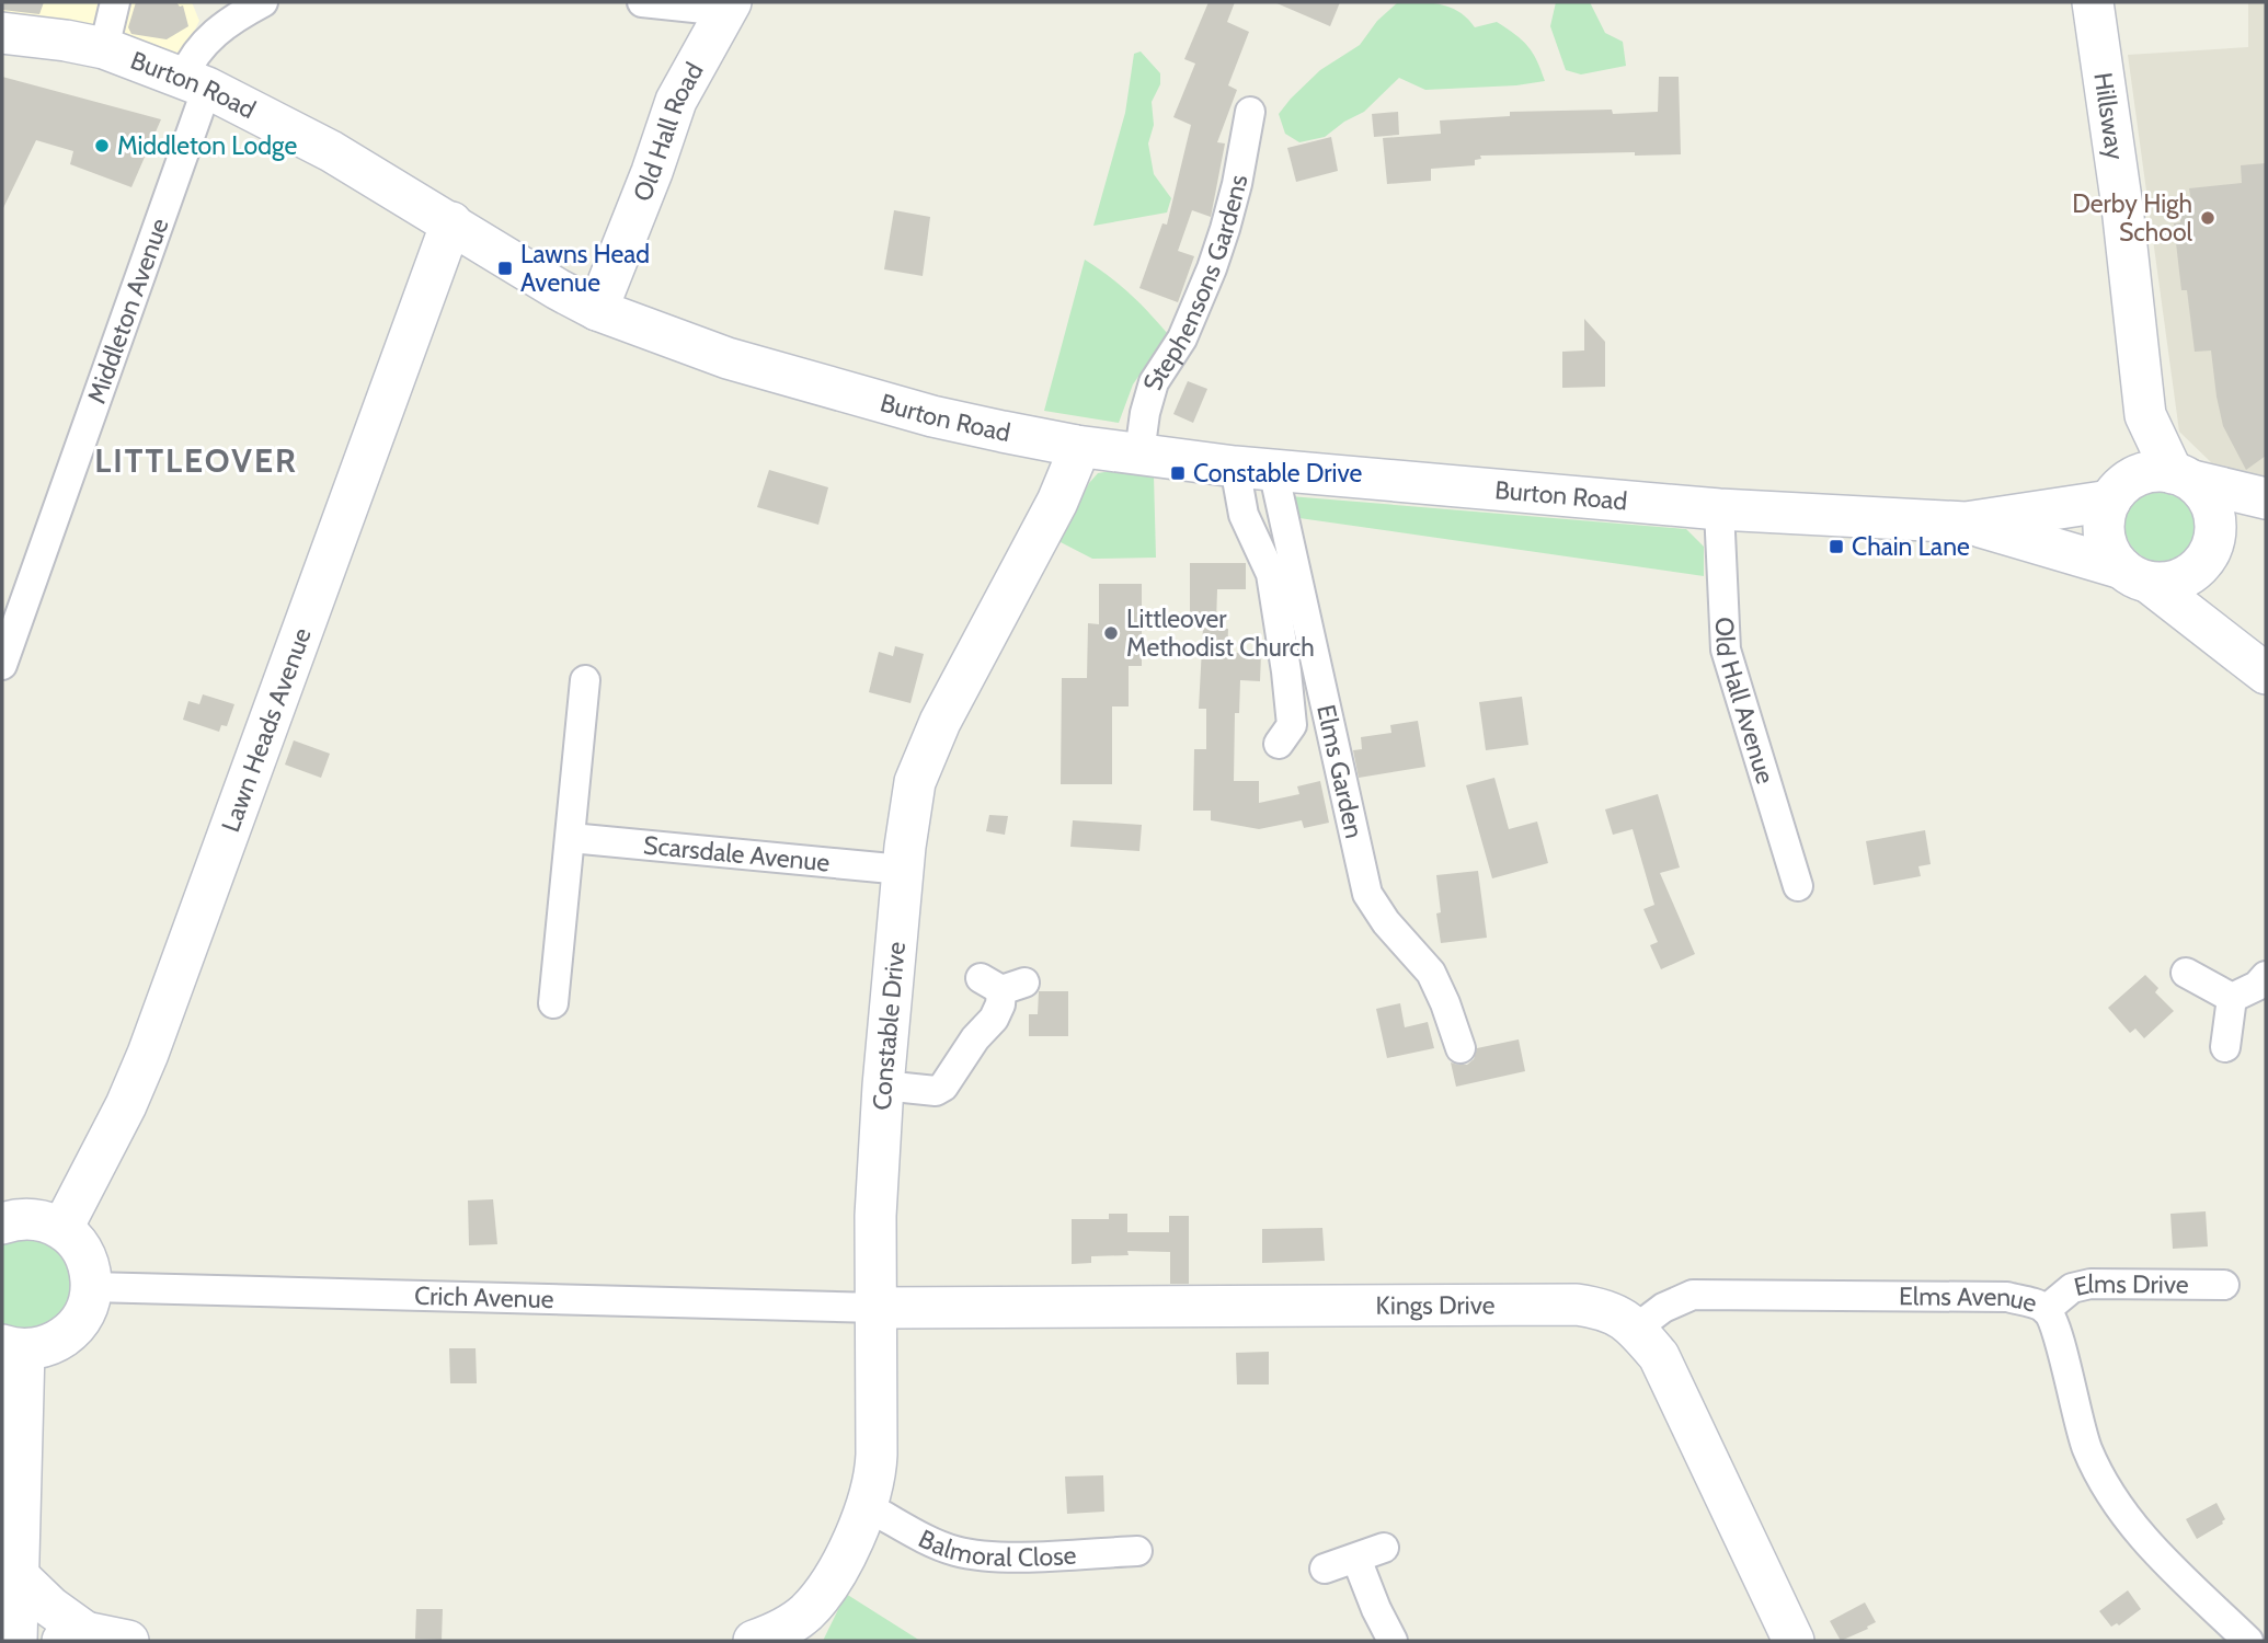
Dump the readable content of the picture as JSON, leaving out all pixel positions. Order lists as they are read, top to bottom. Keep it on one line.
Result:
{"streets":{"street":["Burton Road","Hillsway","Old Hall Road","Stephensons Gardens","Middleton Avenue","Old Hall Avenue","Lawn Heads Avenue","Elms Garden","Scarsdale Avenue","Constable Drive","Elms Drive","Crich Avenue","Elms Avenue","Kings Drive","Balmoral Close"]},"crossings":[["Burton Road","Hillsway"],["Burton Road","Old Hall Road"],["Burton Road","Stephensons Gardens"],["Burton Road","Middleton Avenue"],["Burton Road","Old Hall Avenue"],["Burton Road","Lawn Heads Avenue"],["Burton Road","Elms Garden"],["Burton Road","Constable Drive"],["Scarsdale Avenue","Constable Drive"],["Constable Drive","Crich Avenue"],["Constable Drive","Kings Drive"],["Constable Drive","Balmoral Close"],["Elms Drive","Elms Avenue"],["Crich Avenue","Kings Drive"],["Elms Avenue","Kings Drive"]],"districts":["LITTLEOVER"],"places":{"other":["Middleton Lodge","Derby High School","Littleover Methodist Church"],"transit":["Lawns Head Avenue","Constable Drive","Chain Lane"]}}
